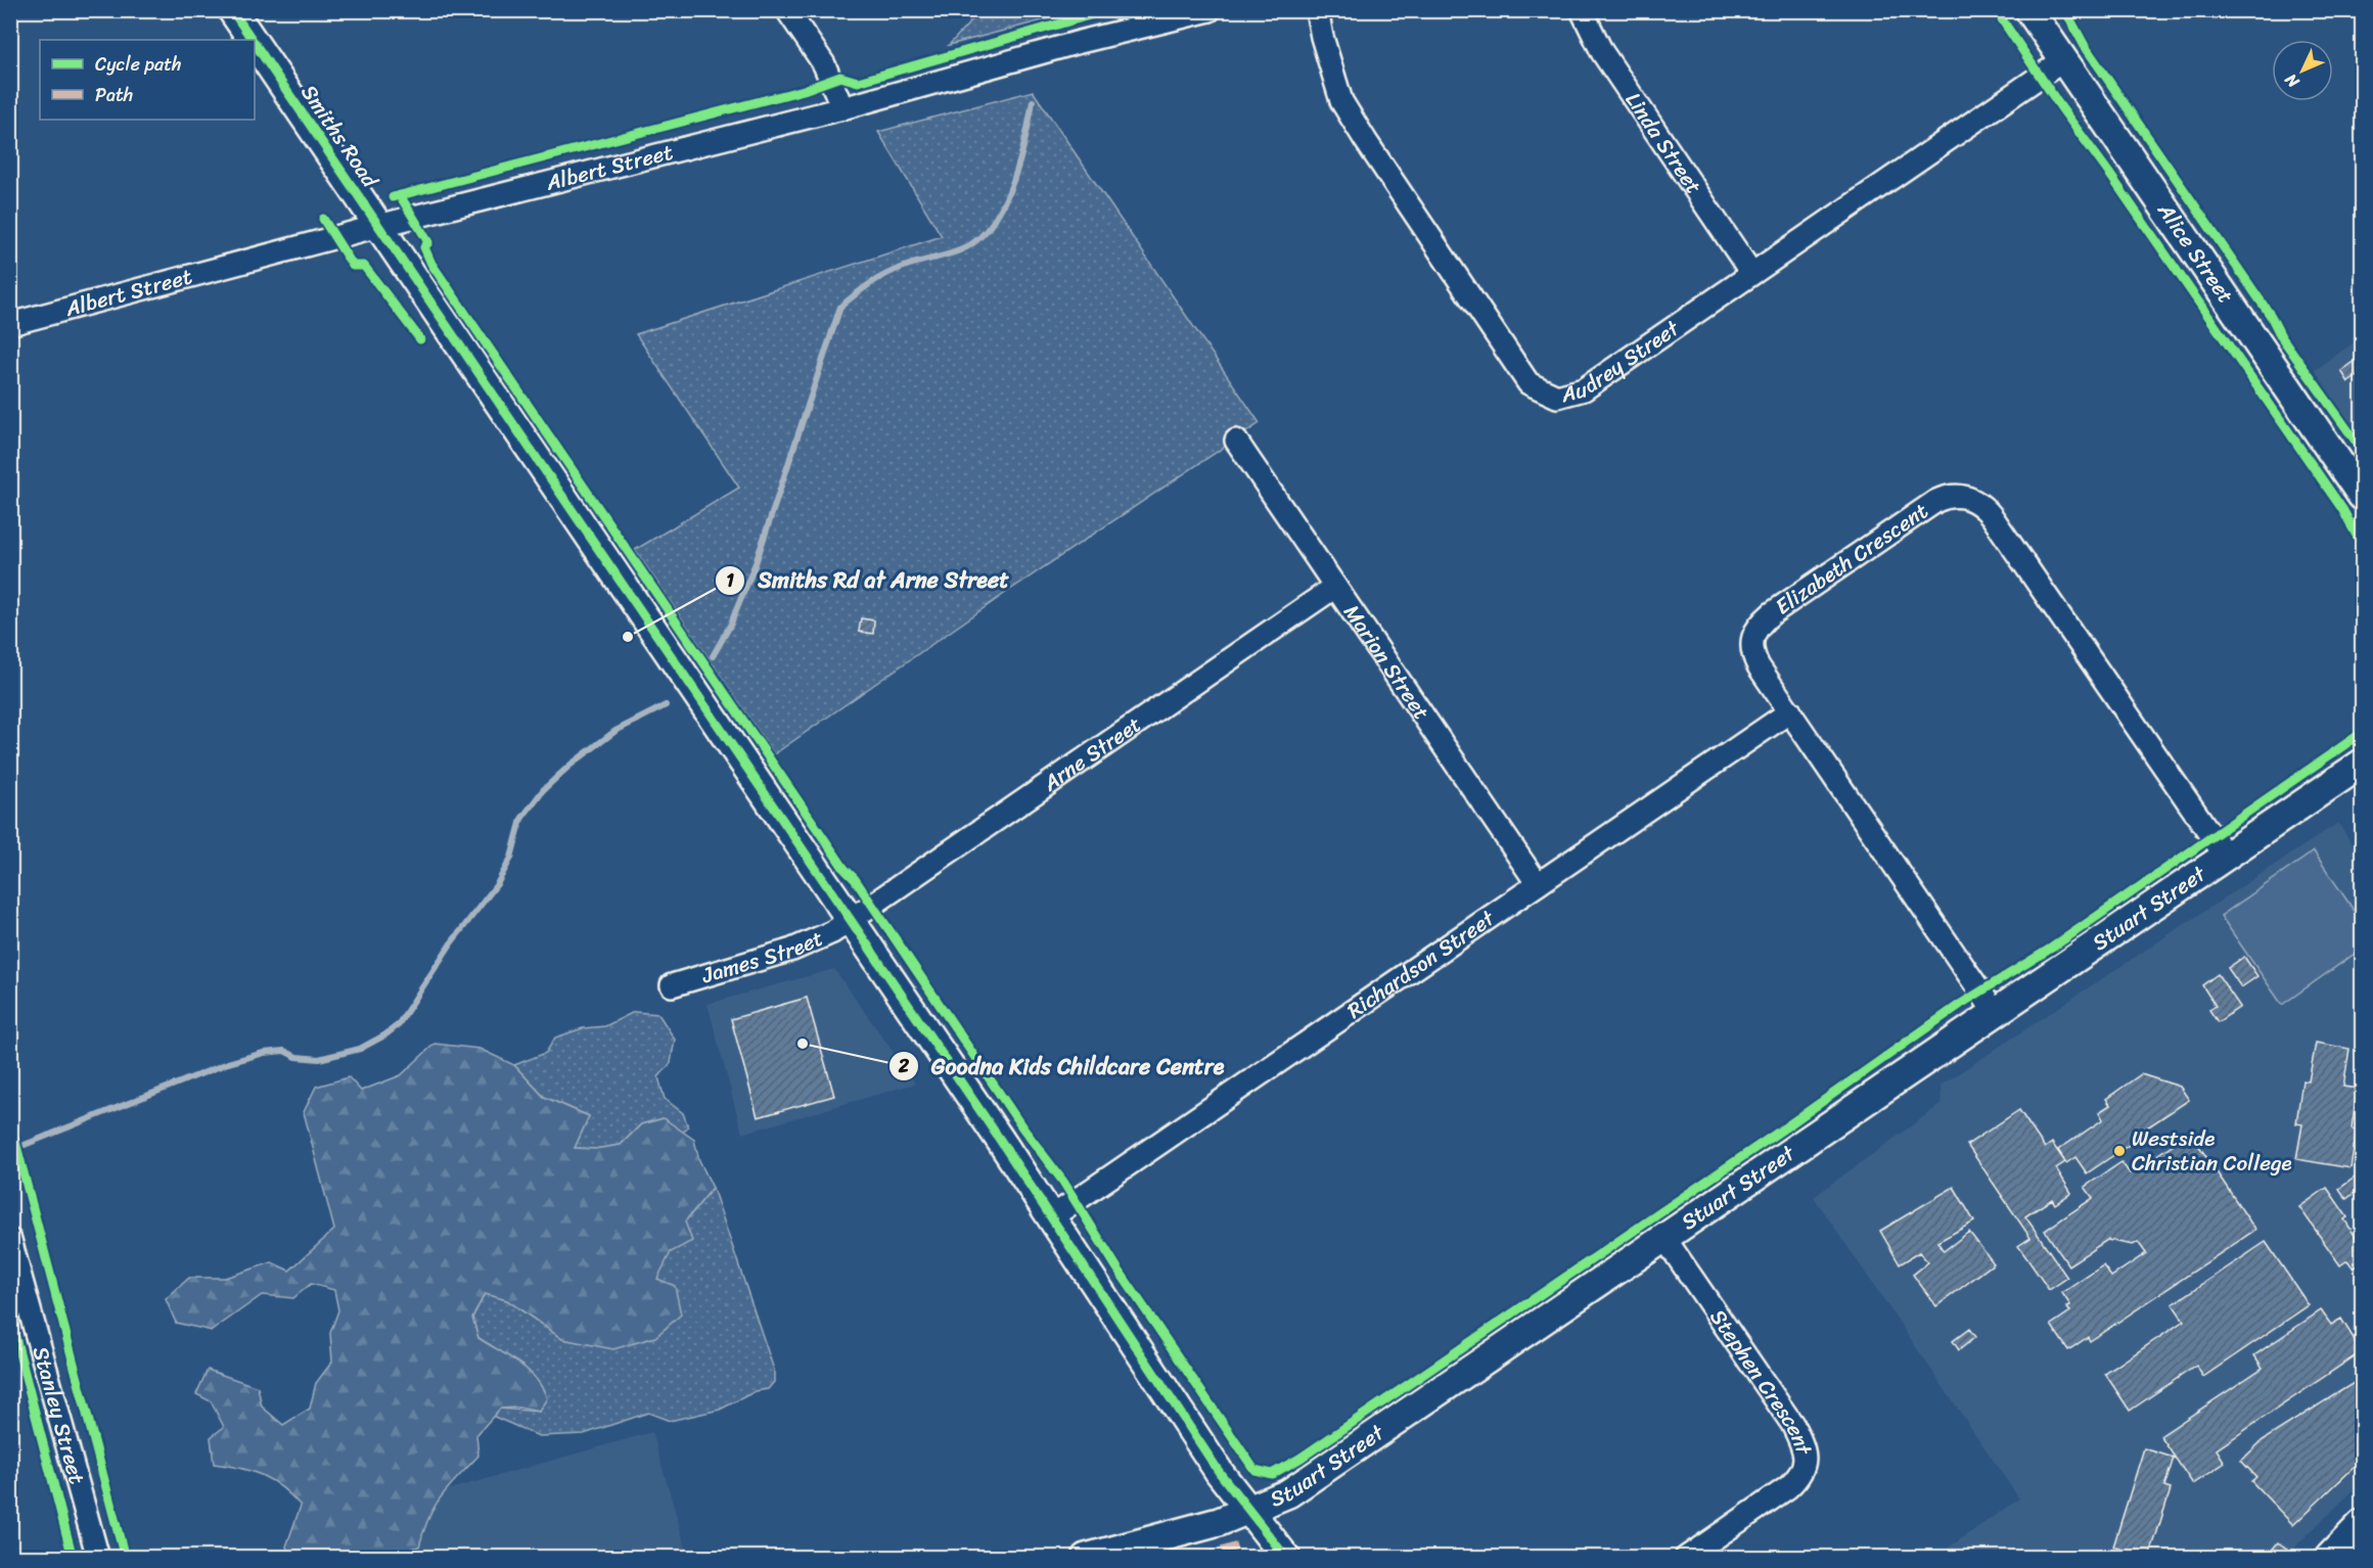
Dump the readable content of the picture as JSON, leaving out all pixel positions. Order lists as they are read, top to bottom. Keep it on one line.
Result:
{"streets":{"street":["Smiths Road","Linda Street","Albert Street","Alice Street","Audrey Street","Elizabeth Crescent","Marion Street","Arne Street","Stuart Street","James Street","Richardson Street","Stephen Crescent","Stanley Street"]},"crossings":[["Smiths Road","Albert Street"],["Smiths Road","Arne Street"],["Smiths Road","Stuart Street"],["Smiths Road","James Street"],["Smiths Road","Richardson Street"],["Linda Street","Audrey Street"],["Alice Street","Audrey Street"],["Elizabeth Crescent","Stuart Street"],["Elizabeth Crescent","Richardson Street"],["Marion Street","Arne Street"],["Marion Street","Richardson Street"],["Arne Street","James Street"],["Stuart Street","Stephen Crescent"]],"places":["Smiths Rd at Arne Street","Goodna Kids Childcare Centre","Westside Christian College"],"legend":["Cycle path","Path"],"north":"bottom left"}
